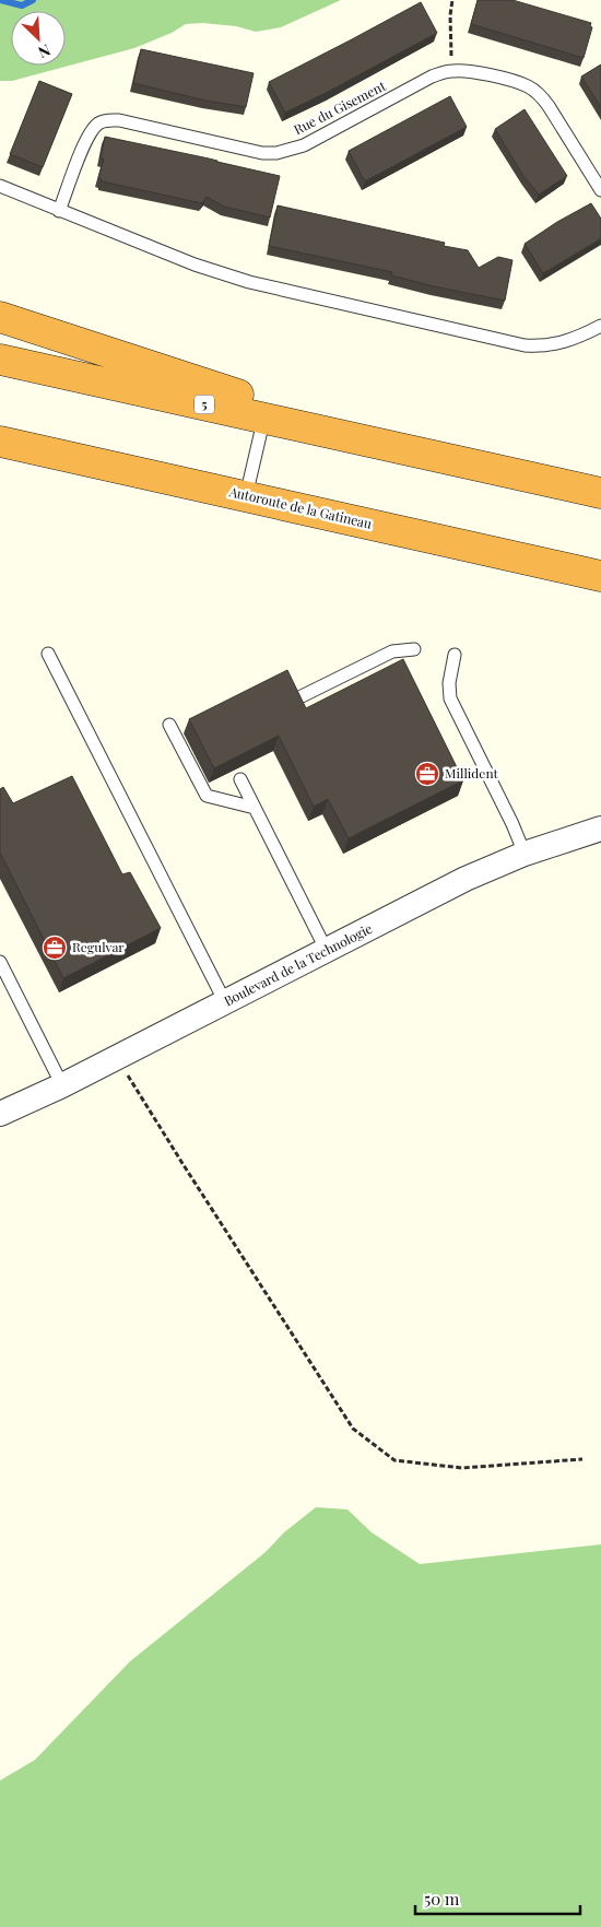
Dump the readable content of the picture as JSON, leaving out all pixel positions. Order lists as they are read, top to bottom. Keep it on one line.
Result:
{"streets":{"highway":["5","Autoroute de la Gatineau"],"street":["Boulevard de la Technologie"],"lane":["Rue du Gisement"]},"places":{"office":["Millident","Regulvar"]},"scale_bar":"50 m","north":"bottom right"}
